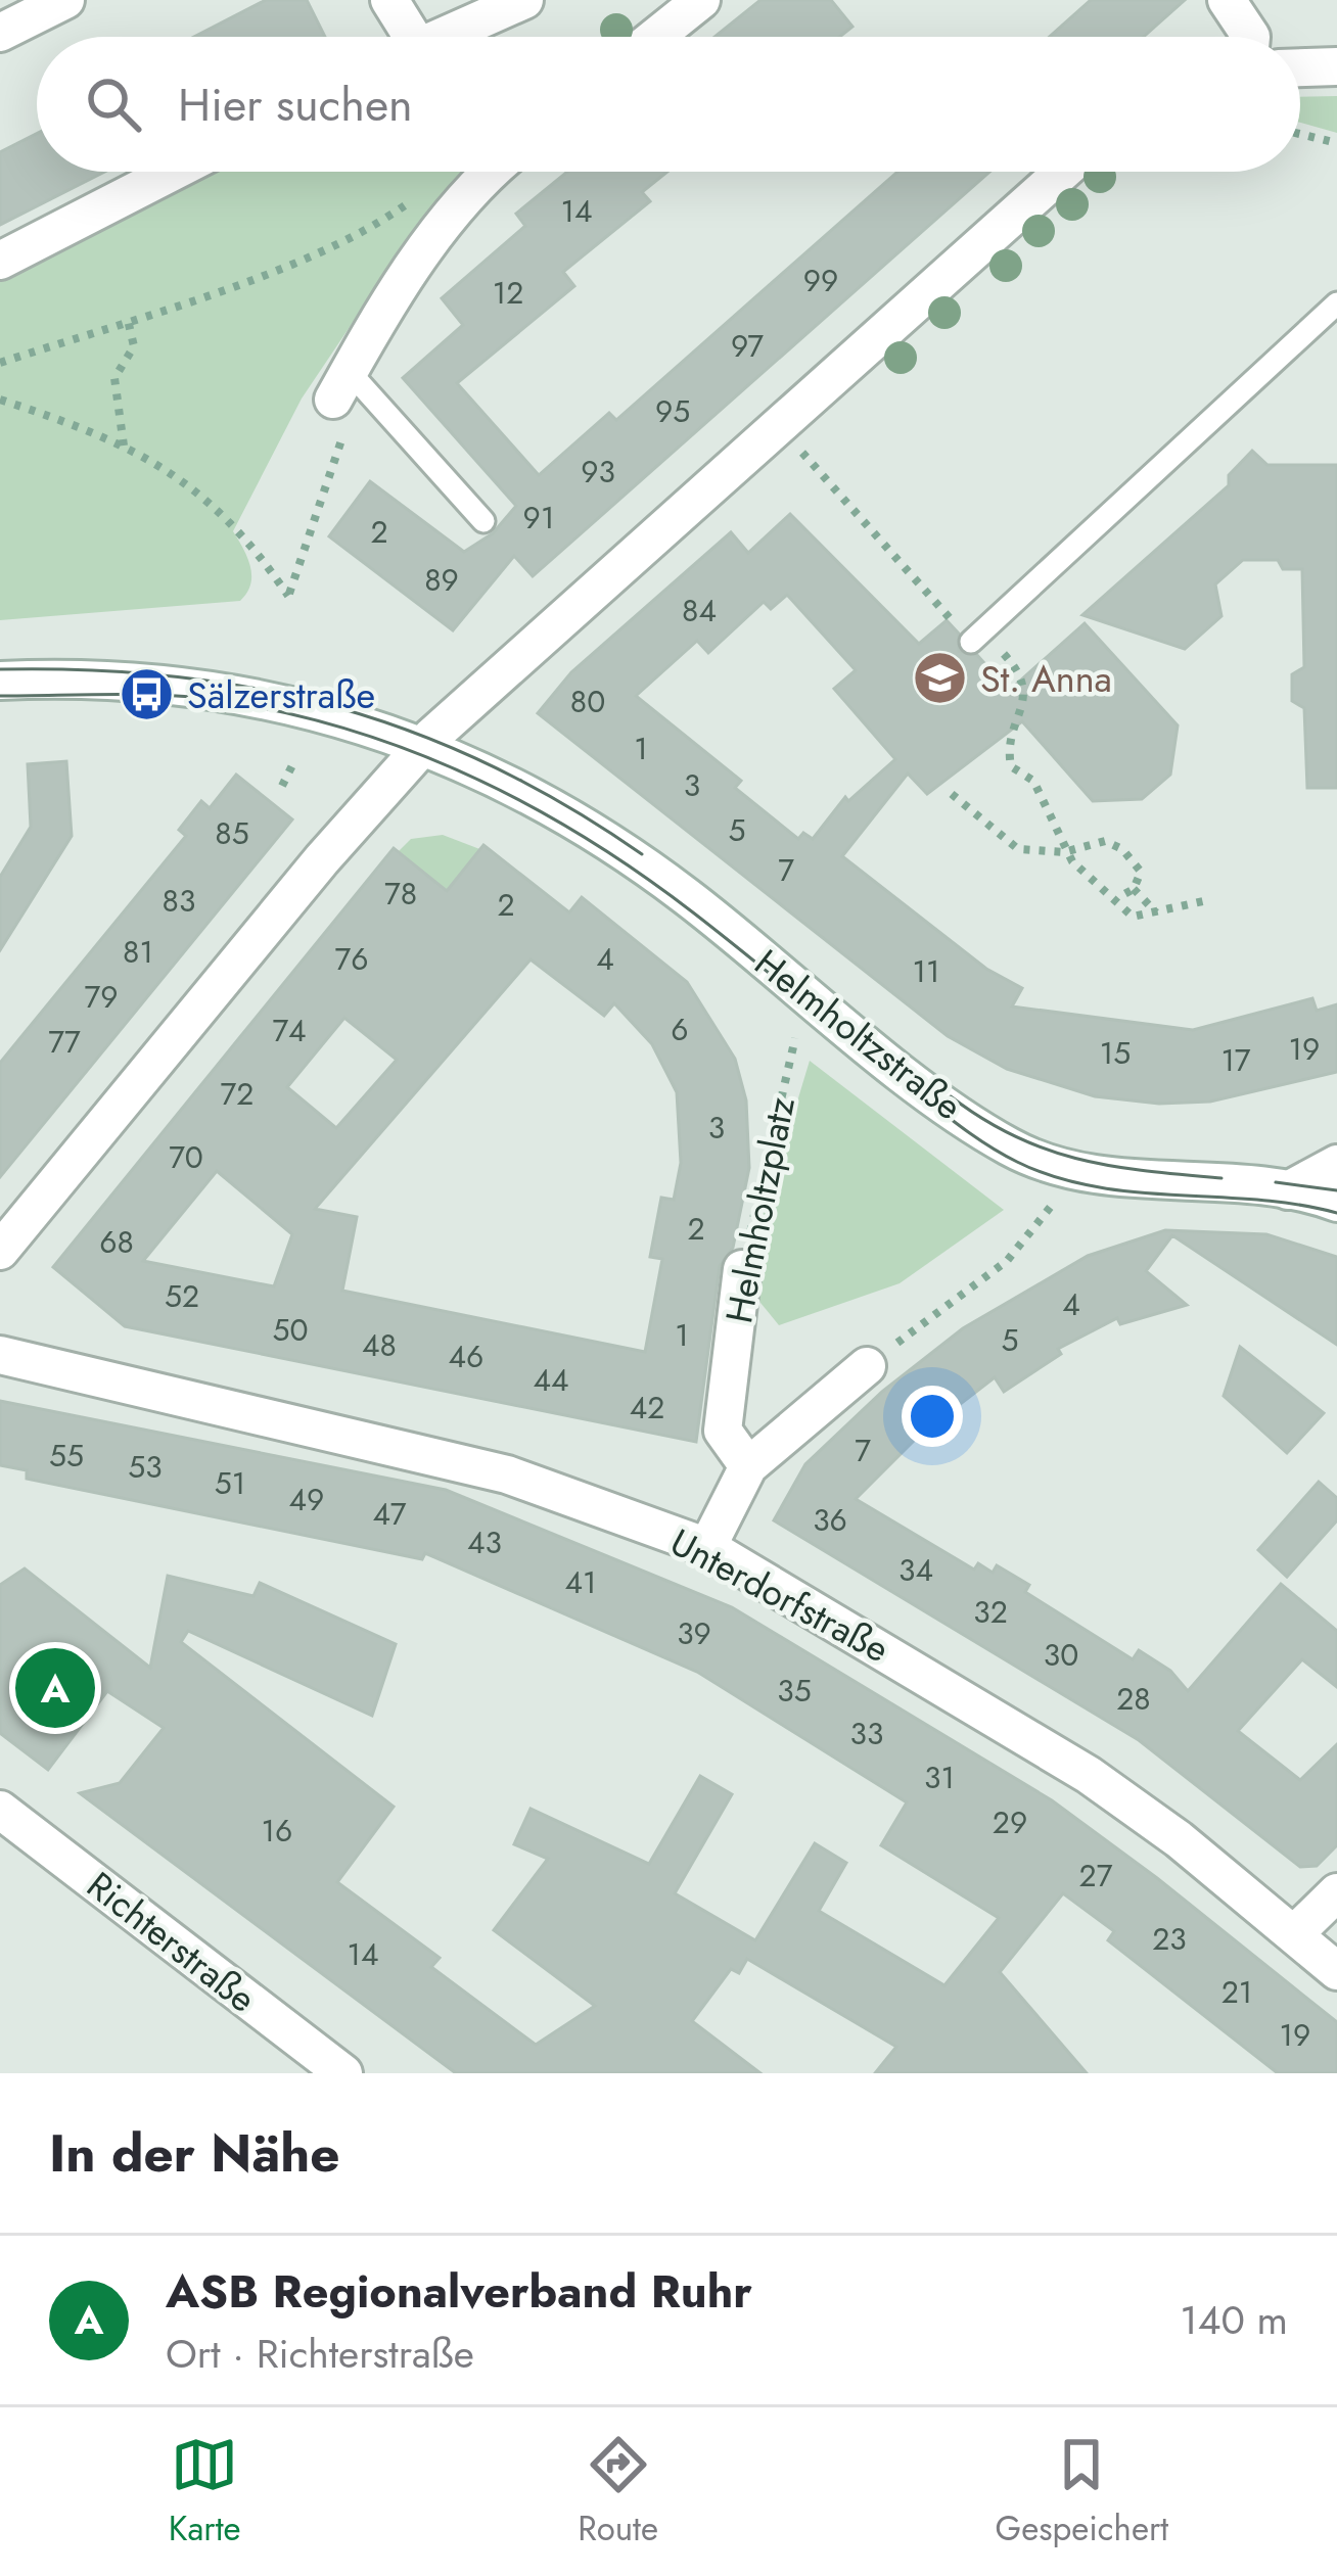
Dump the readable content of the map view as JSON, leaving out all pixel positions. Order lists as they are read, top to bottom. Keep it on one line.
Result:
{"streets":{"street":["Helmholtzstraße","Helmholtzplatz","Unterdorfstraße","Richterstraße"]},"crossings":[["Helmholtzstraße","Helmholtzplatz"]],"places":{"school or university":["St. Anna"],"bus stop":["Sälzerstraße"]},"house_numbers":["14","99","12","97","95","93","91","2","89","84","80","1","3","5","85","7","78","83","2","81","76","4","11","79","6","74","77","19","15","17","72","3","70","2","68","52","4","50","1","5","48","46","44","42","7","55","53","51","49","47","36","43","34","41","32","39","30","35","28","33","31","29","16","27","23","14","21","19"],"page":{"search":"Hier suchen","pins":"A","heading":"In der Nähe","list":[{"mark":"A","name":"ASB Regionalverband Ruhr","note":"Ort · Richterstraße","value":"140 m"}],"nav":["Karte","Route","Gespeichert"]}}
